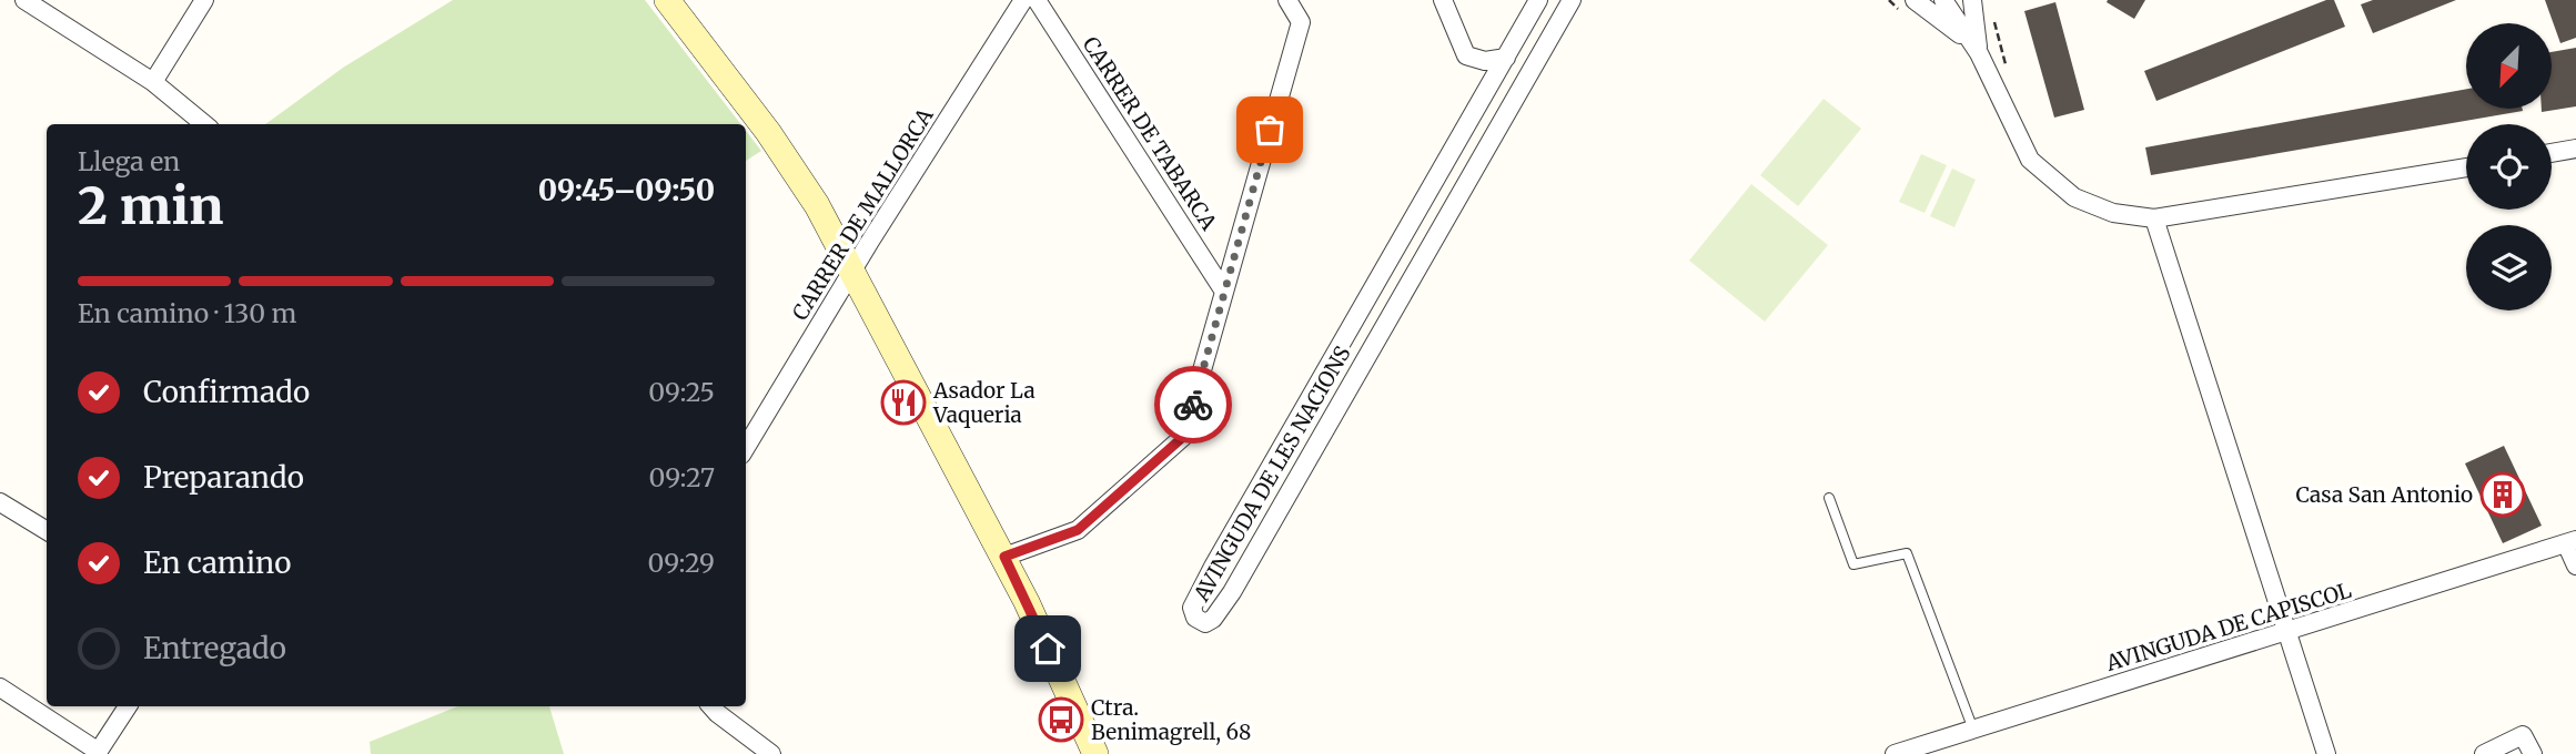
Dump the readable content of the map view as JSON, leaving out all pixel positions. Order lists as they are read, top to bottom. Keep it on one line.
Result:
{"streets":{"street":["CARRER DE TABARCA","CARRER DE MALLORCA","AVINGUDA DE LES NACIONS","AVINGUDA DE CAPISCOL"]},"places":{"restaurant":["Asador La Vaqueria"],"building":["Casa San Antonio"],"bus stop":["Ctra. Benimagrell, 68"]},"north":"bottom left","page":{"heading":["2 min","Llega en","09:45–09:50"],"bar":"En camino · 130 m","list":[["Confirmado","09:25"],["Preparando","09:27"],["En camino","09:29"],"Entregado"]}}
